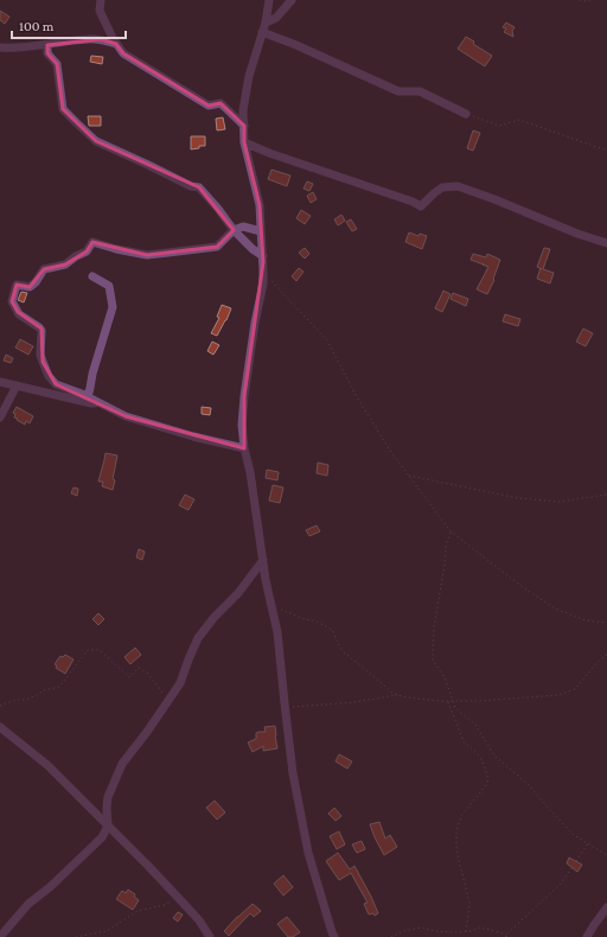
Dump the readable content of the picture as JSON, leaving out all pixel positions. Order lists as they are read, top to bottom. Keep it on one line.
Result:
{"scale_bar":"100 m"}
